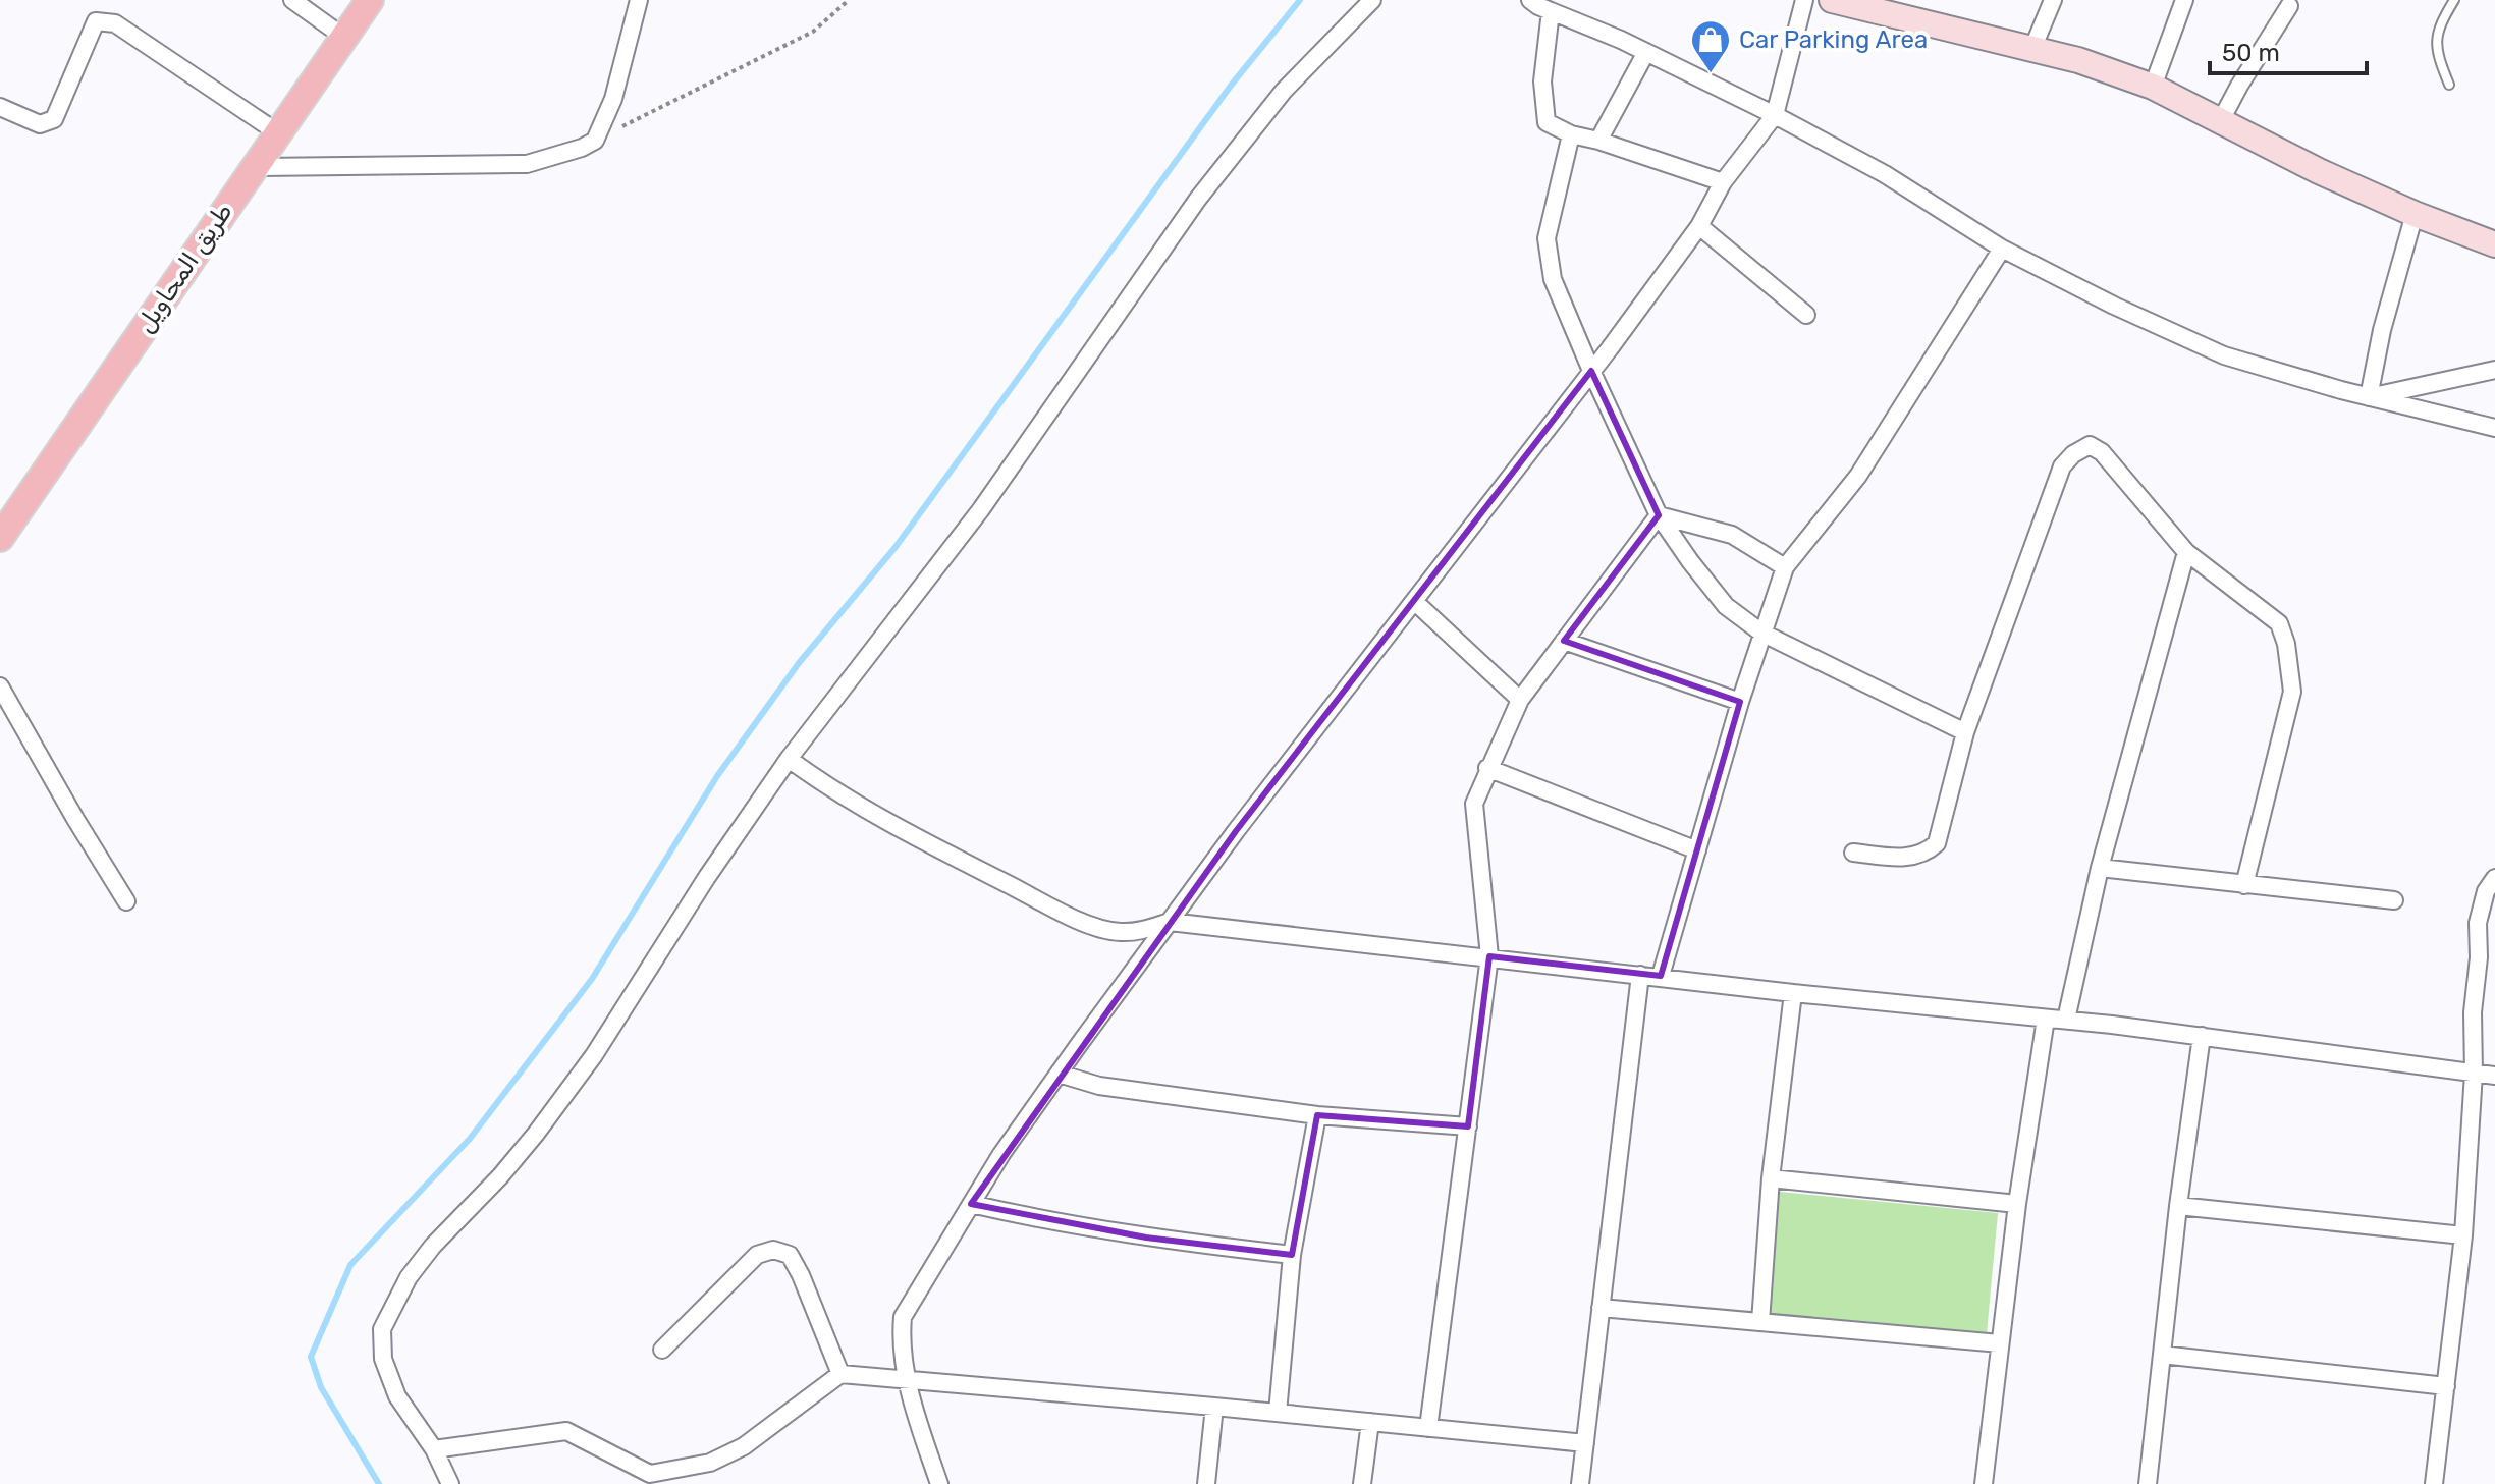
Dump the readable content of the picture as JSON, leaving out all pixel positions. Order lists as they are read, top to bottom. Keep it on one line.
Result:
{"streets":{"main road":["طريق المحاويل"]},"places":{"shop":["Car Parking Area"]},"scale_bar":"50 m"}
